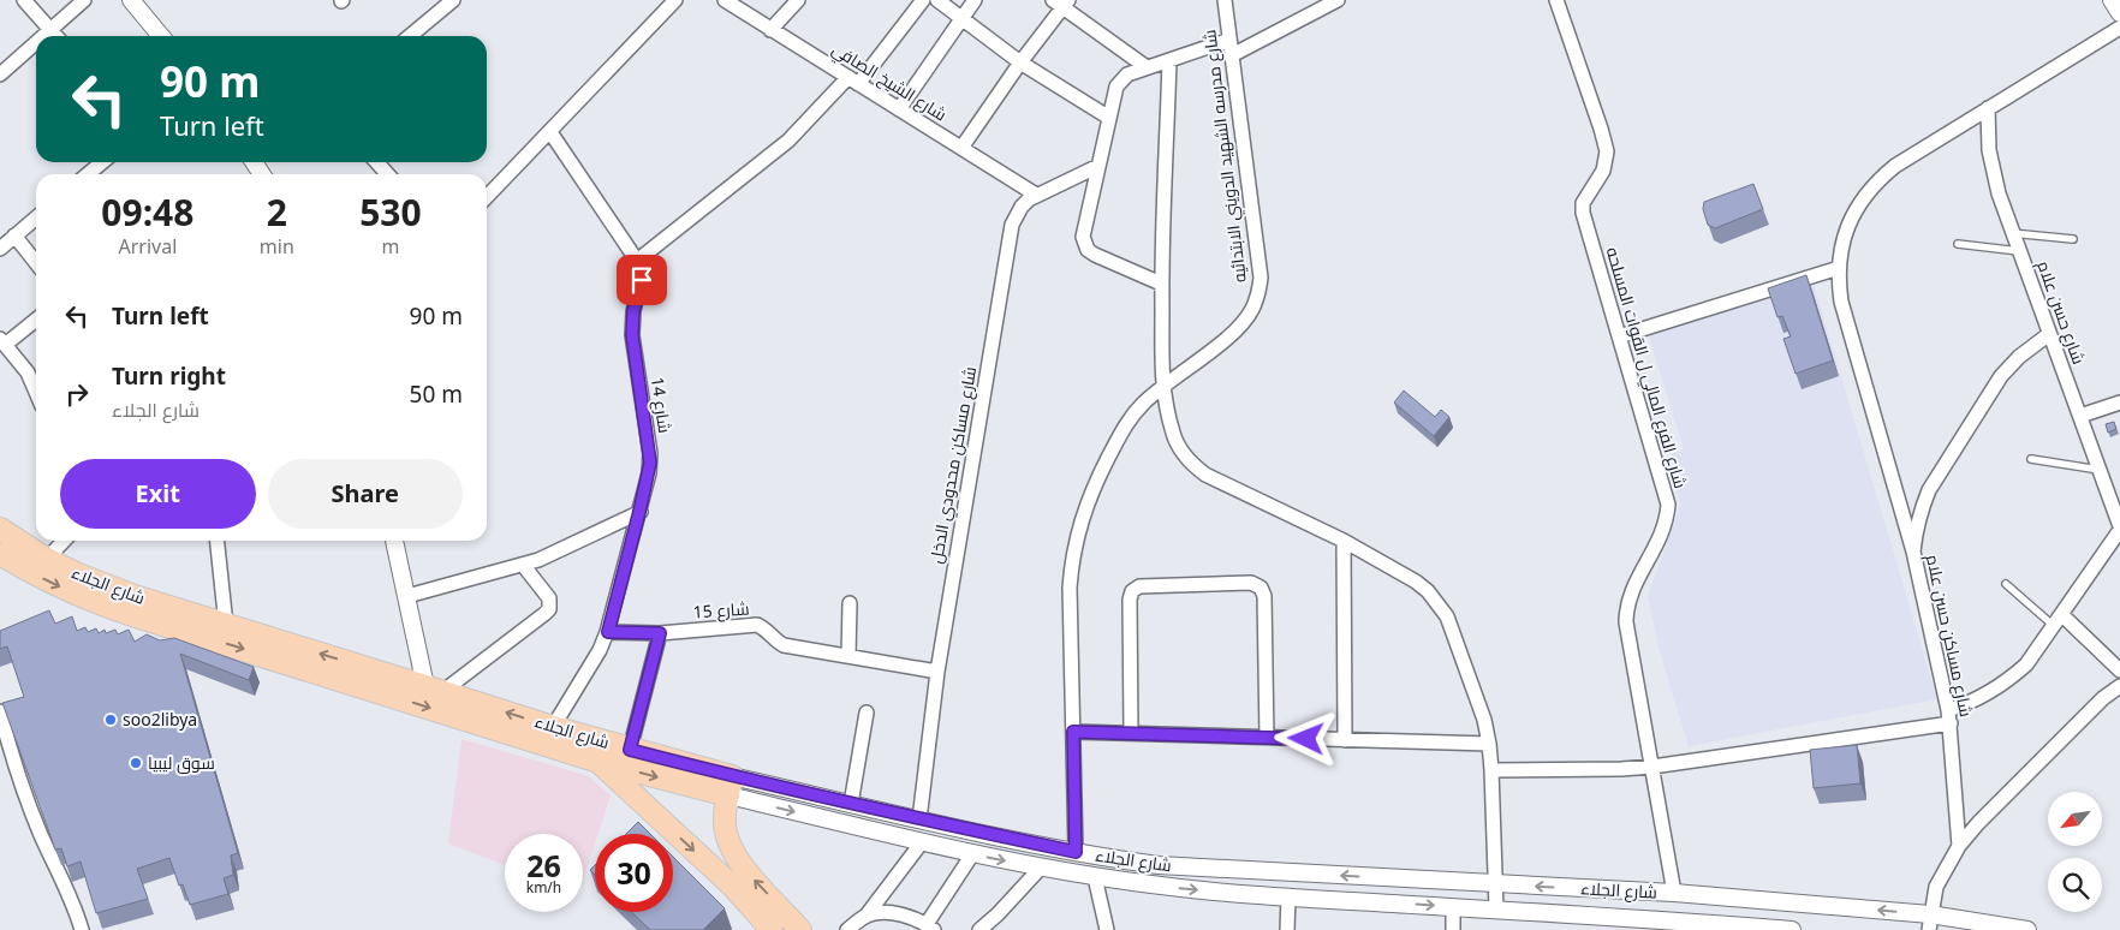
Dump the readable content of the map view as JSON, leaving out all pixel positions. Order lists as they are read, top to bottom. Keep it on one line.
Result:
{"streets":{"main road":["شارع الجلاء"],"street":["شارع الشيخ الصافي","شارع مدرسه الشهيد الدويني الابتدائيه","شارع حسن علام","شارع الفرع المالي ل القوات المسلحه","شارع 14","شارع مساكن محدودي الدخل","شارع 15","شارع مساكن حسن علام"]},"crossings":[["شارع الشيخ الصافي","شارع مساكن محدودي الدخل"],["شارع مدرسه الشهيد الدويني الابتدائيه","شارع الجلاء"],["شارع حسن علام","شارع مساكن حسن علام"],["شارع الفرع المالي ل القوات المسلحه","شارع الجلاء"],["شارع 14","شارع الجلاء"],["شارع 14","شارع 15"],["شارع مساكن محدودي الدخل","شارع الجلاء"],["شارع مساكن محدودي الدخل","شارع 15"]],"places":["soo2libya","سوق ليبيا"],"north":"bottom left","page":{"turn":["90 m","Turn left"],"eta":["09:48","Arrival","2","min","530","m"],"list":[{"name":"Turn left","value":"90 m"},{"name":"Turn right","note":"شارع الجلاء","value":"50 m"}],"buttons":["Exit","Share"],"speed":"26 km/h","limit":"30"}}
